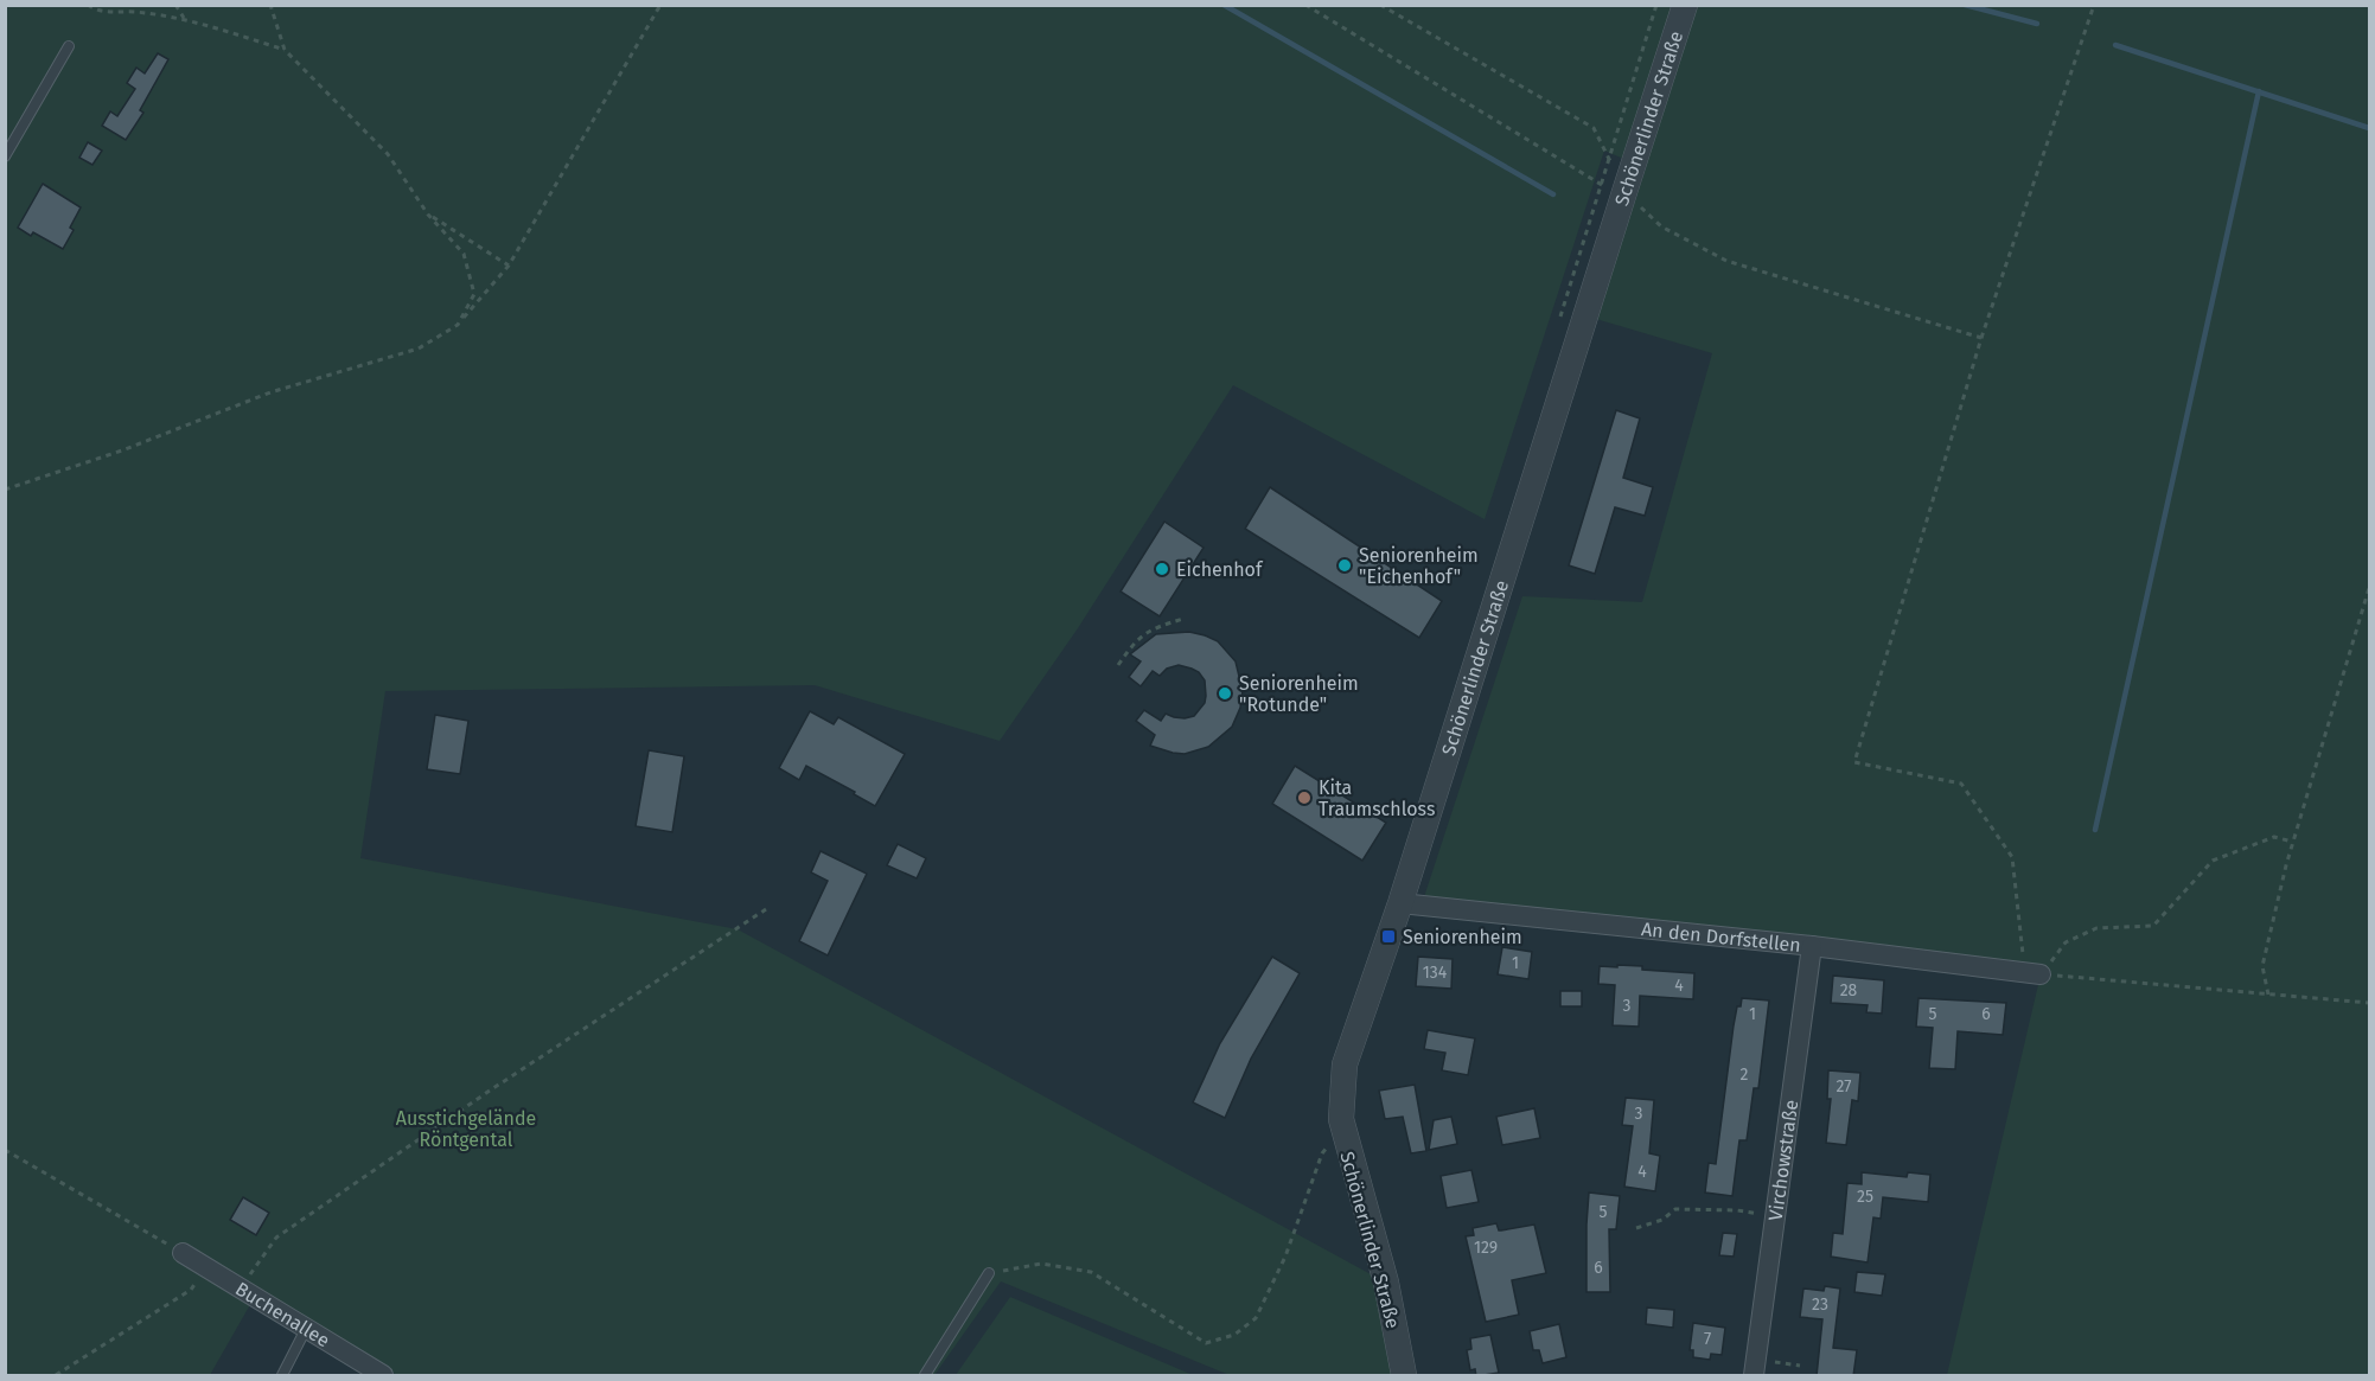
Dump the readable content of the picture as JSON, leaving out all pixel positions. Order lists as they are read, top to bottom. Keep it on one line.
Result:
{"streets":{"street":["Schönerlinder Straße","An den Dorfstellen","Virchowstraße","Buchenallee"]},"crossings":[["Schönerlinder Straße","An den Dorfstellen"],["An den Dorfstellen","Virchowstraße"]],"parks":["Ausstichgelände Röntgental"],"places":{"other":["Seniorenheim \"Eichenhof\"","Eichenhof","Seniorenheim \"Rotunde\"","Kita Traumschloss"],"transit":["Seniorenheim"]},"house_numbers":["1","134","4","28","3","1","5","6","2","27","3","4","25","5","129","6","23","7"]}
